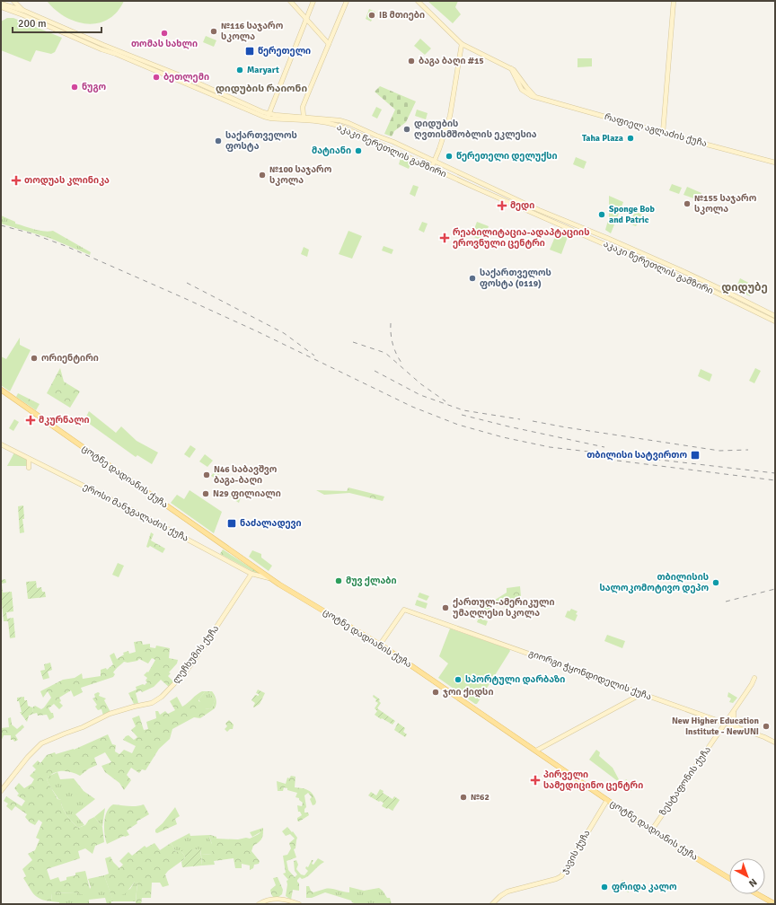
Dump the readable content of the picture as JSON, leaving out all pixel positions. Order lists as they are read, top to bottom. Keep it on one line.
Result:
{"streets":{"main road":["ცოტნე დადიანის ქუჩა"],"street":["რაფიელ აგლაძის ქუჩა","აკაკი წერეთლის გამზირი","ეროსი მანჯგალაძის ქუჩა","ლეჩხუმის ქუჩა","გიორგი ჭყონდიდელის ქუჩა","ზესტაფონის ქუჩა","ჯავის ქუჩა"]},"crossings":[["ცოტნე დადიანის ქუჩა","ეროსი მანჯგალაძის ქუჩა"],["ცოტნე დადიანის ქუჩა","გიორგი ჭყონდიდელის ქუჩა"],["ცოტნე დადიანის ქუჩა","ზესტაფონის ქუჩა"],["ცოტნე დადიანის ქუჩა","ჯავის ქუჩა"],["ეროსი მანჯგალაძის ქუჩა","ლეჩხუმის ქუჩა"],["გიორგი ჭყონდიდელის ქუჩა","ზესტაფონის ქუჩა"]],"districts":["დიდუბის რაიონი","დიდუბე"],"places":{"other":["IB მთიები","№116 საჯარო სკოლა","თომას სახლი","ბაგა ბაღი #15","Maryart","ბეთლემი","ნუგო","დიდუბის ღვთისმშობლის ეკლესია","Taha Plaza","საქართველოს ფოსტა","მატიანი","წერეთელი დელუქსი","№100 საჯარო სკოლა","№155 საჯარო სკოლა","Sponge Bob and Patric","საქართველოს ფოსტა (0119)","ორიენტირი","N46 საბავშვო ბაგა-ბაღი","N29 ფილიალი","მუვ ქლაბი","თბილისის სალოკომოტივო დეპო","ქართულ-ამერიკული უმაღლესი სკოლა","სპორტული დარბაზი","ჯოი ქიდსი","New Higher Education Institute - NewUNI","№62","ფრიდა კალო"],"transit":["წერეთელი","თბილისი სატვირთო","ნაძალადევი"],"health":["თოდუას კლინიკა","მედი","რეაბილიტაცია-ადაპტაციის ეროვნული ცენტრი","მკურნალი","პირველი სამედიცინო ცენტრი"]},"scale_bar":"200 m","north":"bottom right"}
